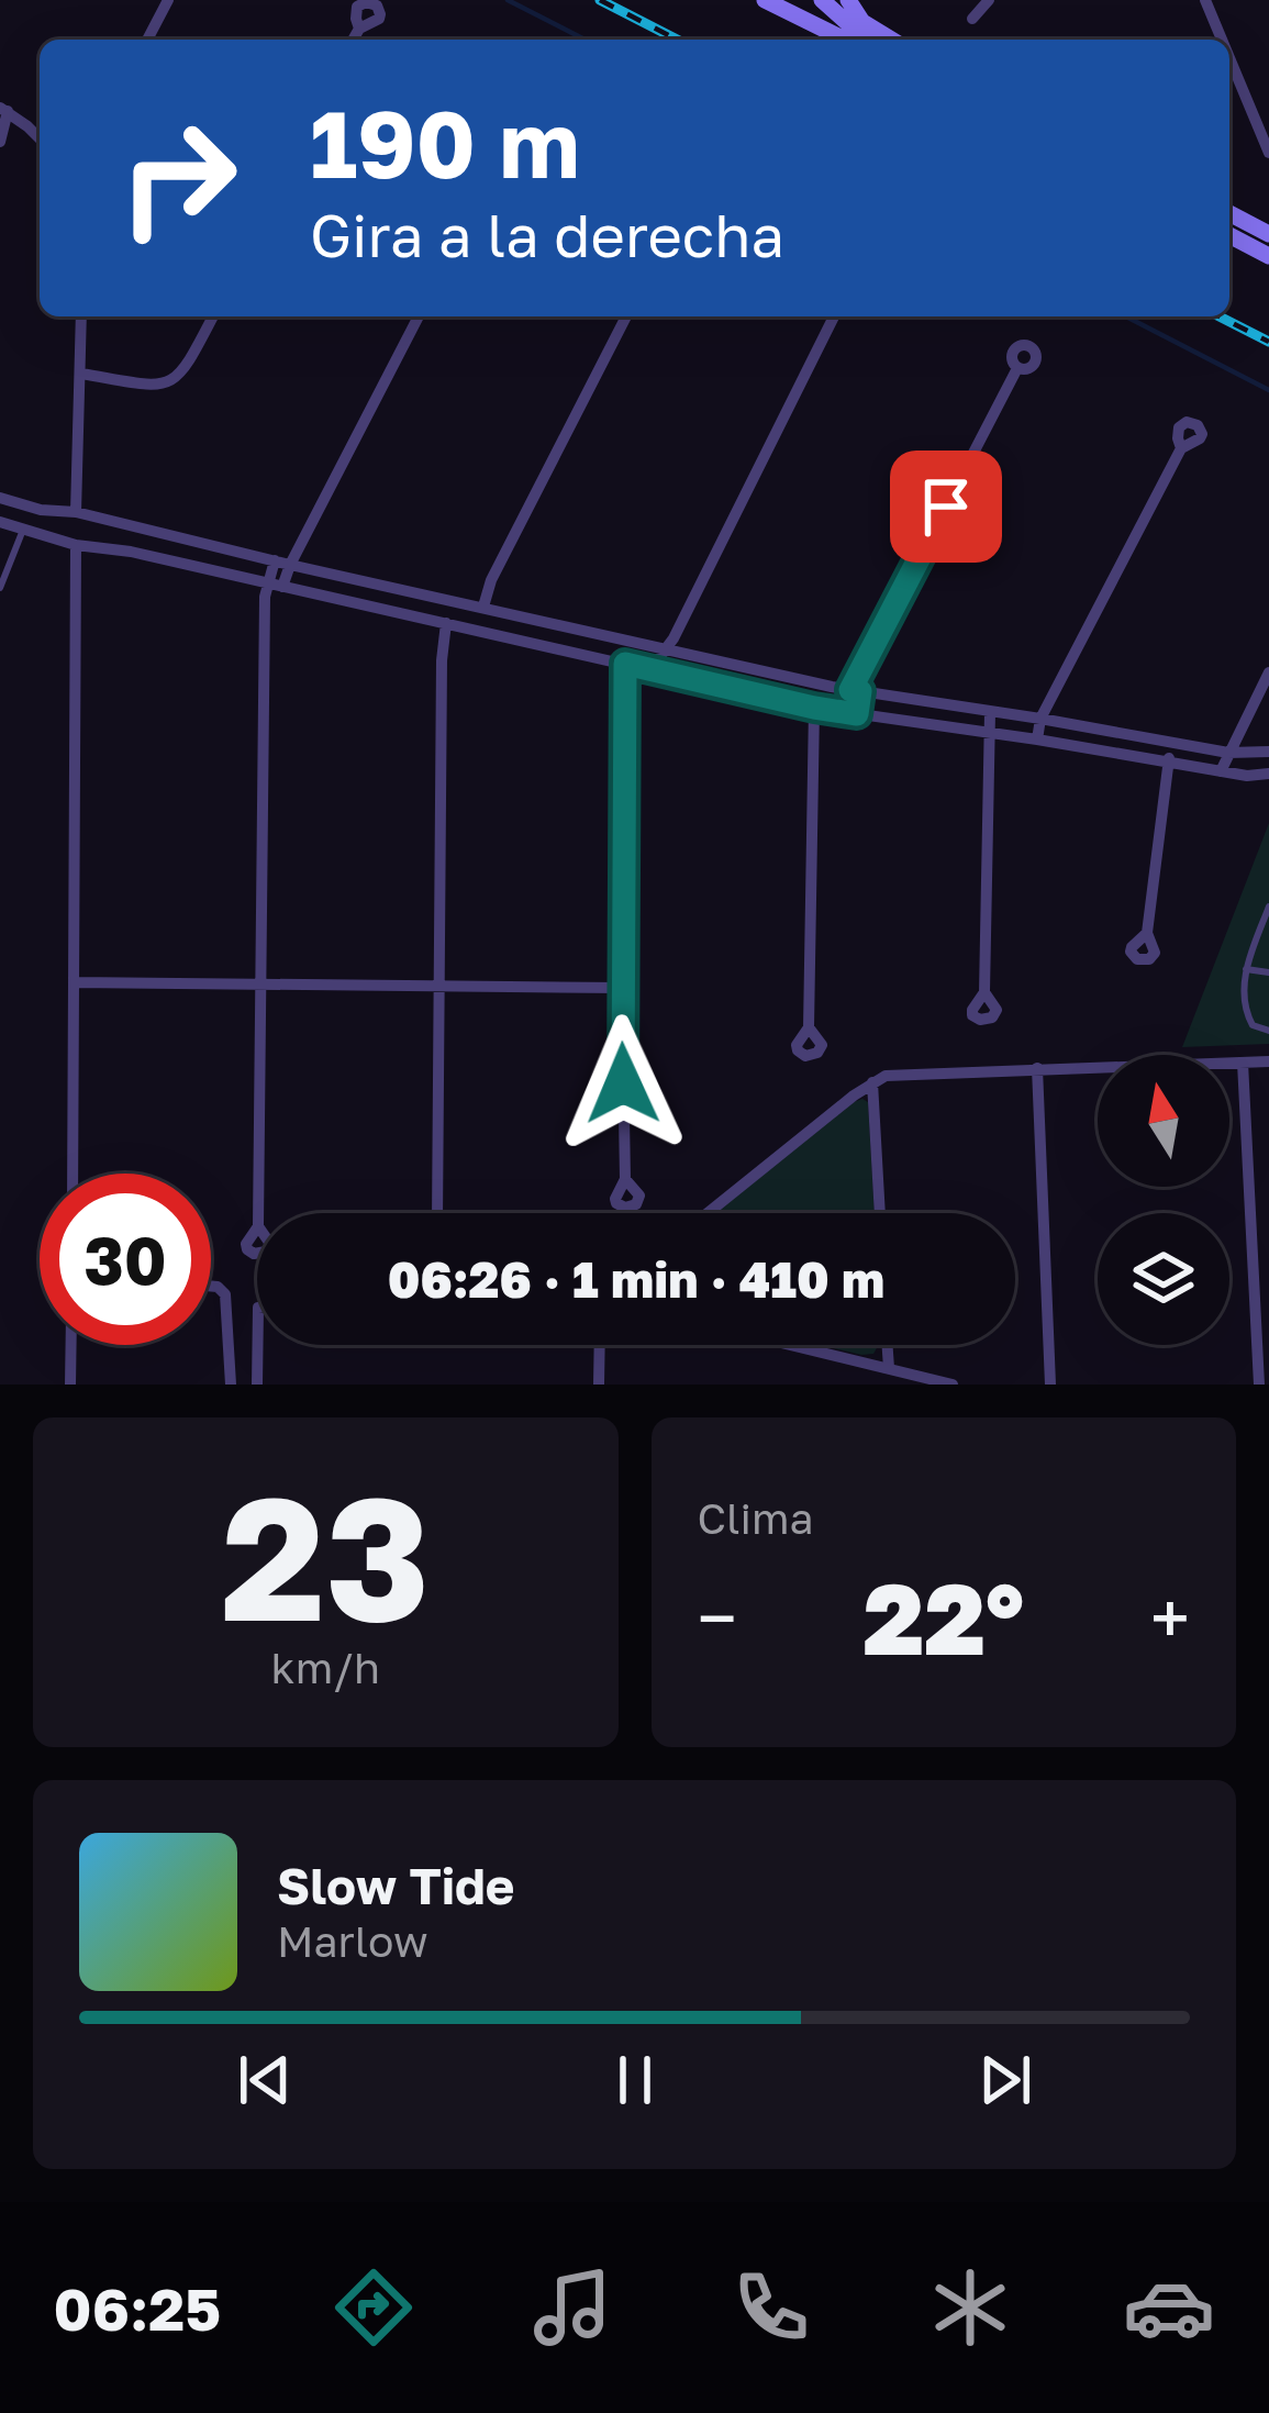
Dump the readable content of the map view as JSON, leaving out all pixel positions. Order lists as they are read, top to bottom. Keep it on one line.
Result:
{"north":"top","page":{"turn":["190 m","Gira a la derecha"],"limit":"30","trip":"06:26 · 1 min · 410 m","tile":[["23","km/h"],"Clima"],"heat":["−","22°","+"],"song":["Slow Tide","Marlow"],"tabs":"06:25"}}
